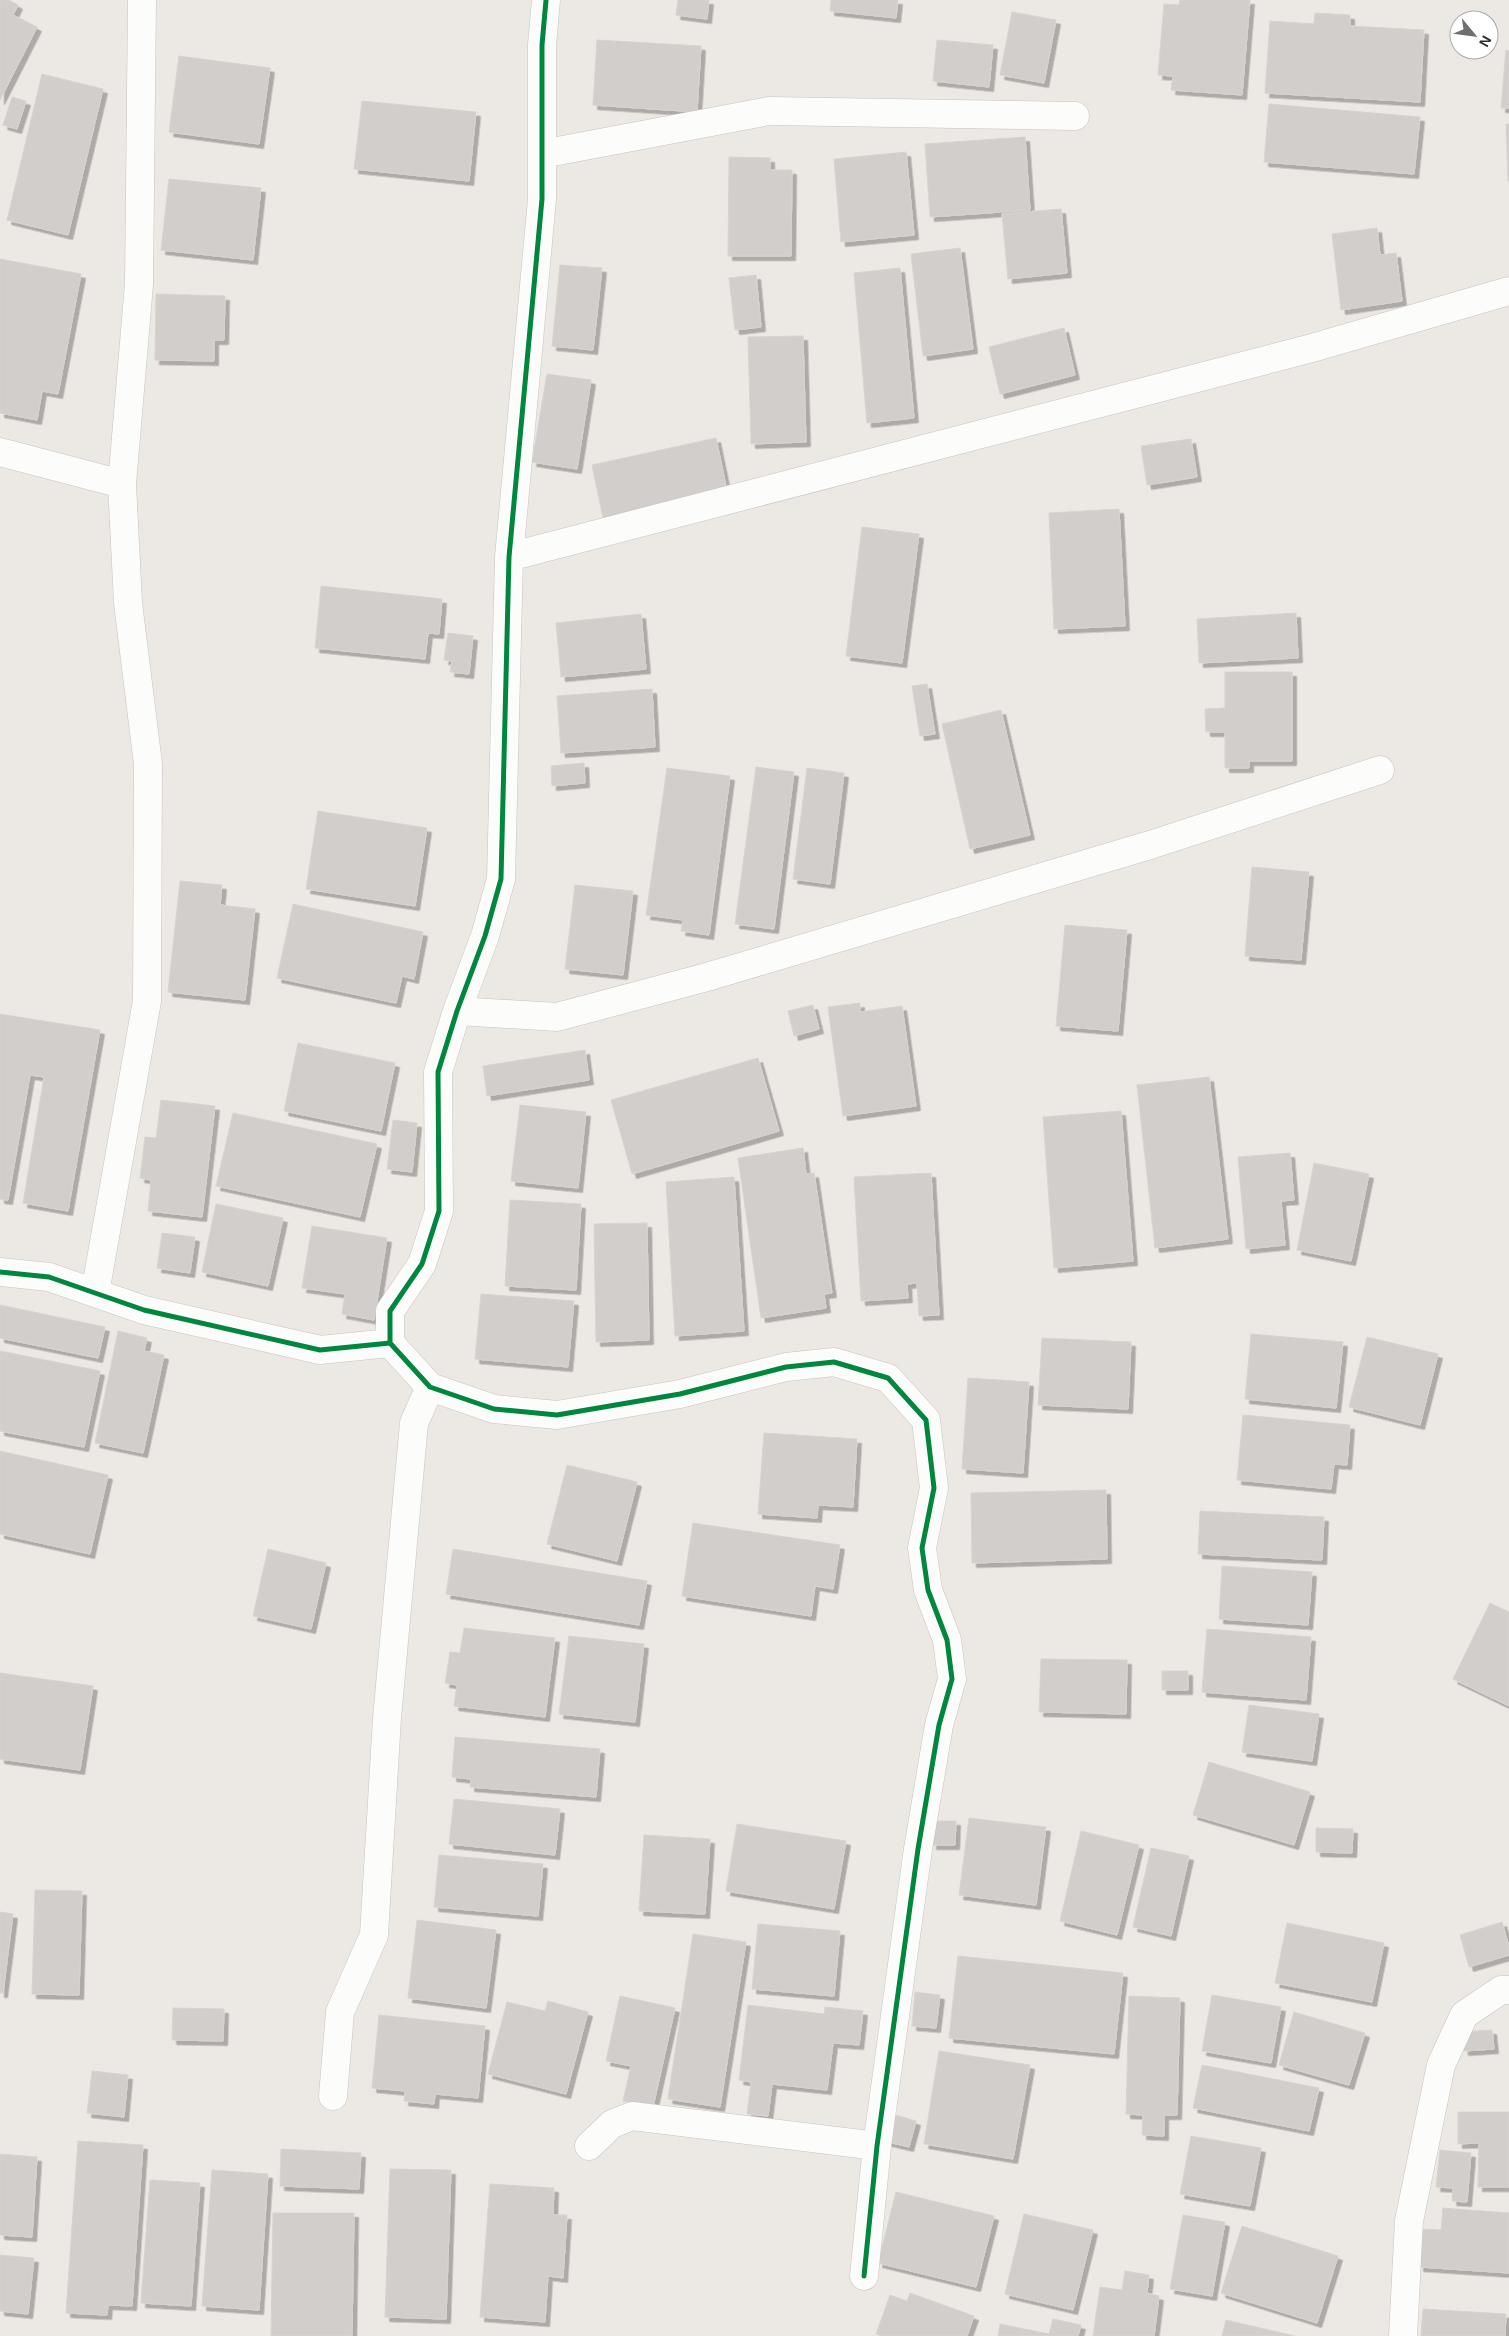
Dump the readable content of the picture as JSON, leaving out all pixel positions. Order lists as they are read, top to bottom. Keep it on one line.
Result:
{"north":"bottom right"}
